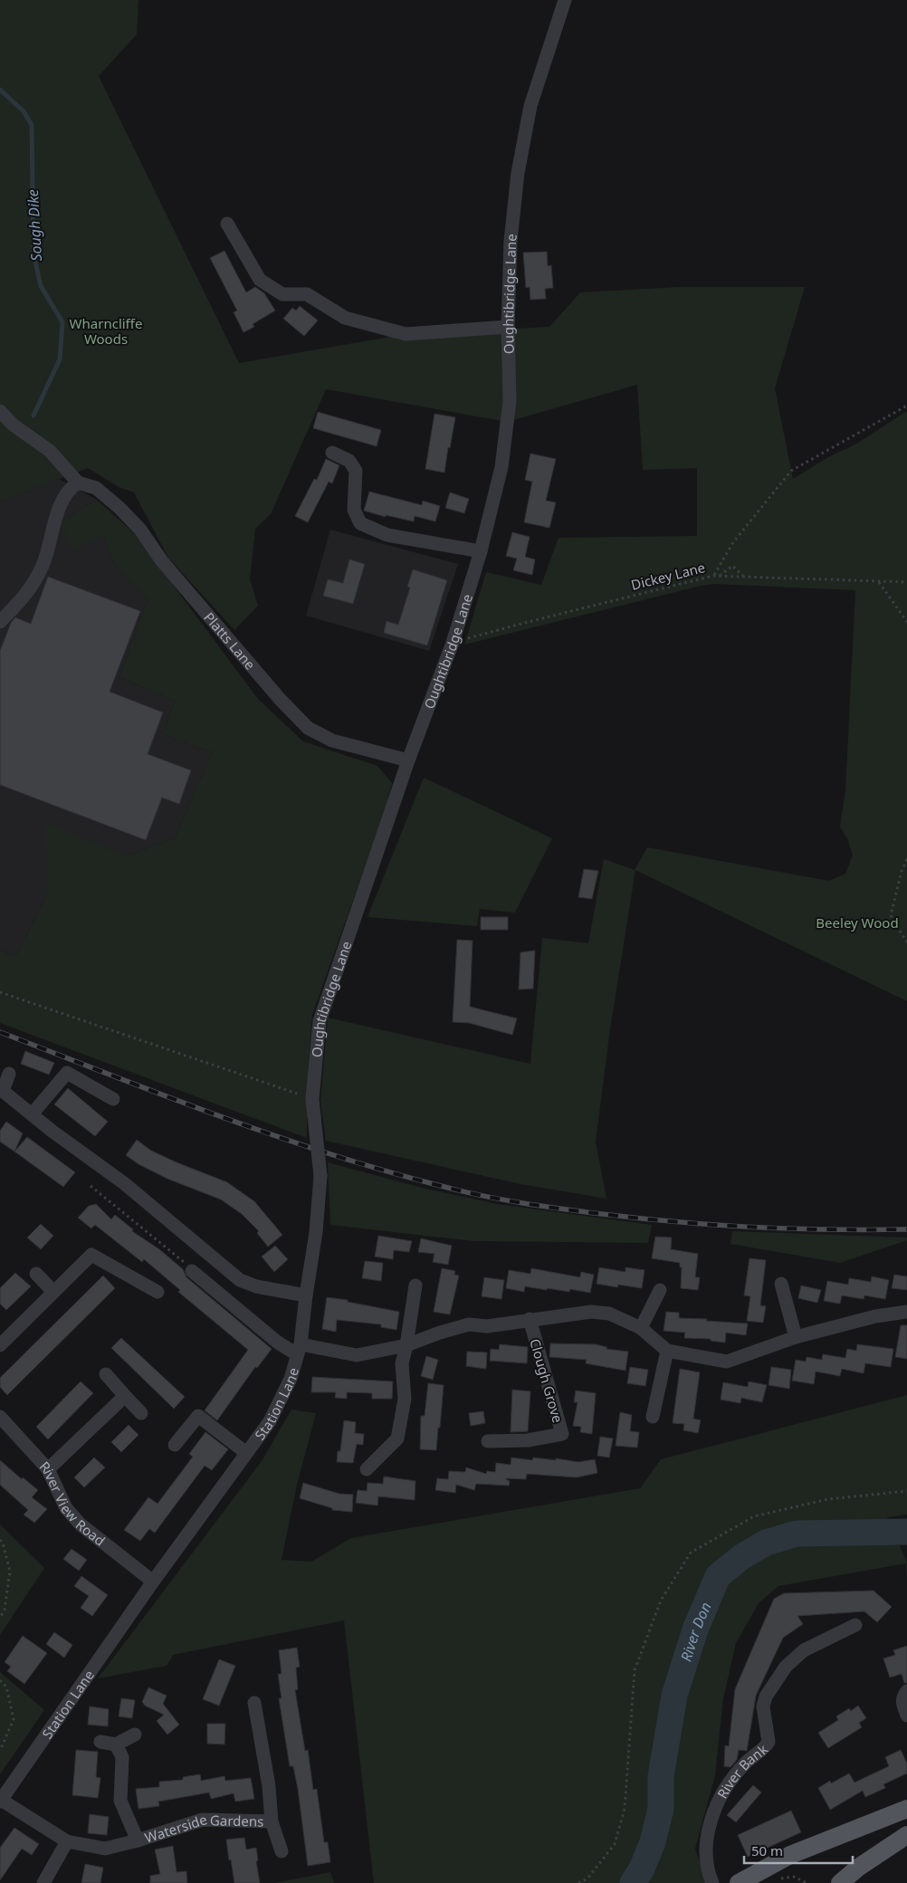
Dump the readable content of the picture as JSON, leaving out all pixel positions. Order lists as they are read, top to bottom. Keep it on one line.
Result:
{"streets":{"street":["Oughtibridge Lane","Platts Lane","Clough Grove","Station Lane","River View Road","River Bank","Waterside Gardens"],"path":["Dickey Lane"]},"crossings":[["Oughtibridge Lane","Dickey Lane"],["Oughtibridge Lane","Platts Lane"],["Oughtibridge Lane","Station Lane"],["Clough Grove","Station Lane"],["Station Lane","River View Road"],["Station Lane","Waterside Gardens"]],"water":["Sough Dike","River Don"],"parks":["Wharncliffe Woods","Beeley Wood"],"scale_bar":"50 m"}
